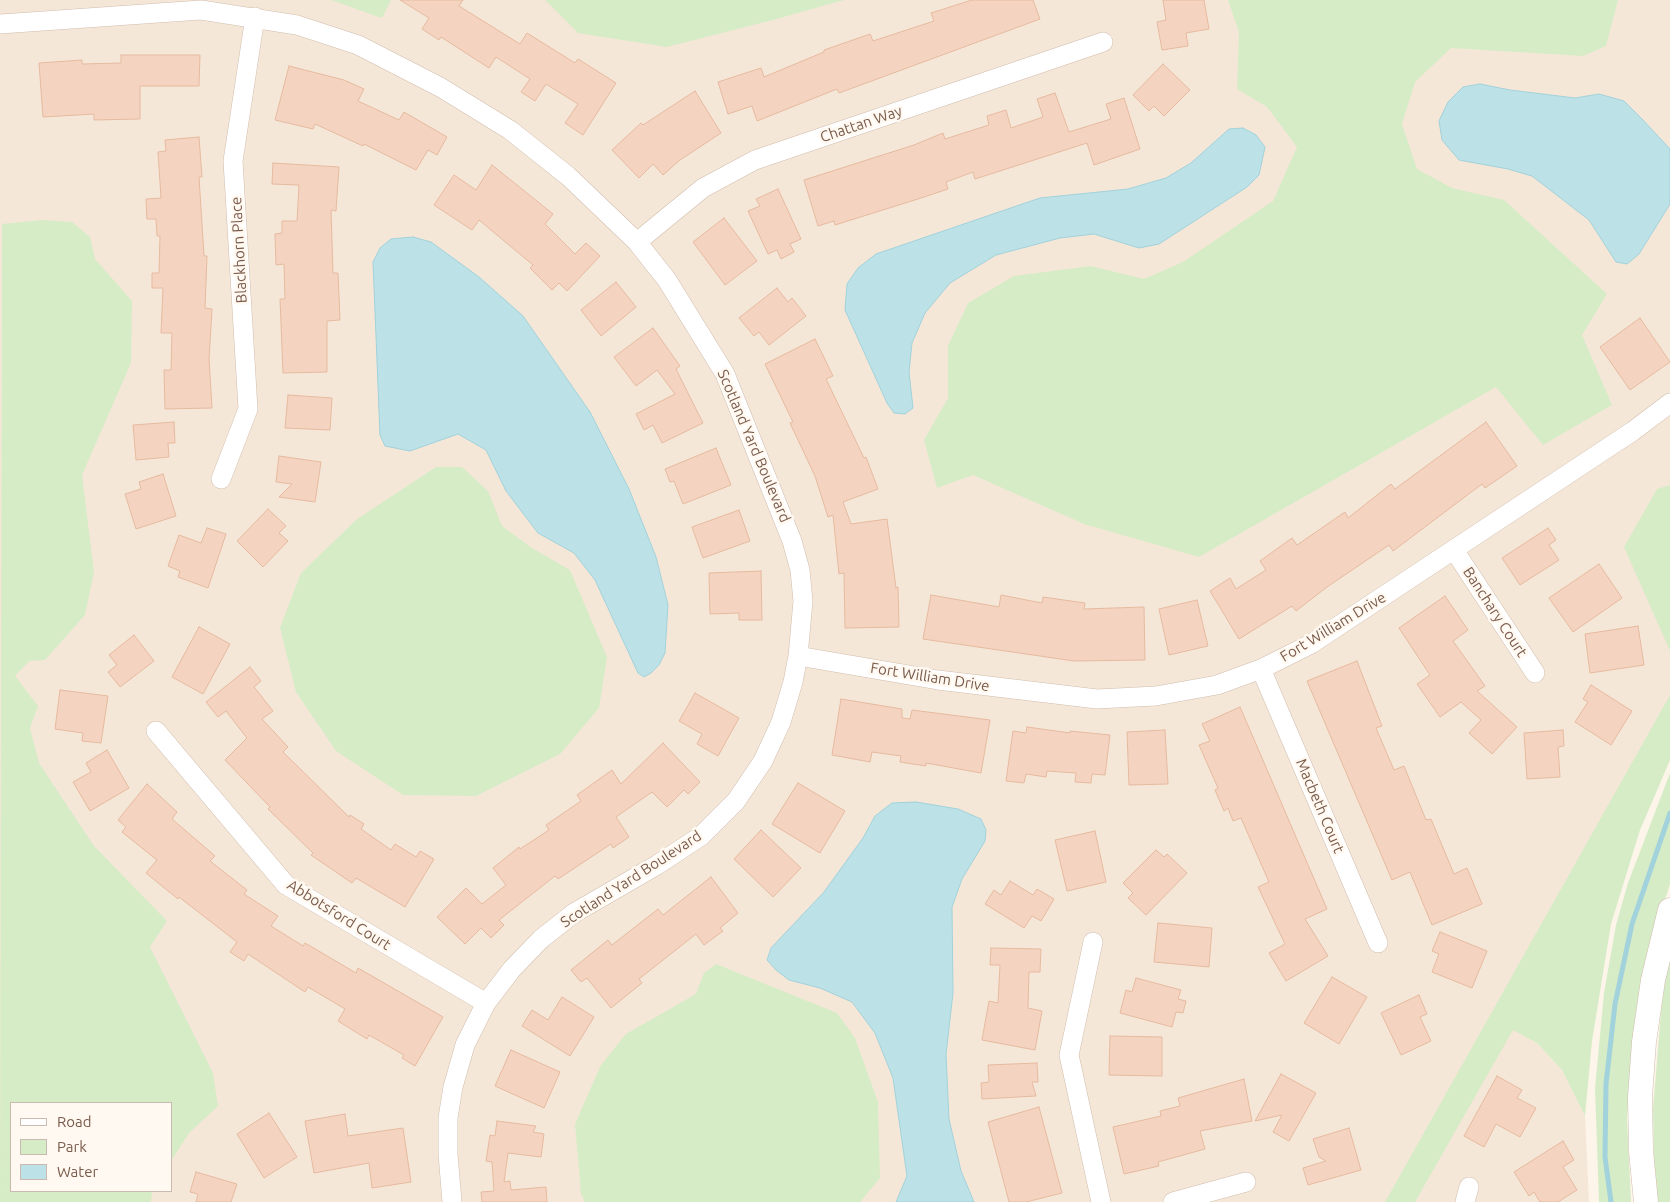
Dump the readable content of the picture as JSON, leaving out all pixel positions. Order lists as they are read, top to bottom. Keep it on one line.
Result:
{"streets":{"street":["Chattan Way","Blackhorn Place","Scotland Yard Boulevard","Banchary Court","Fort William Drive","Macbeth Court","Abbotsford Court"]},"crossings":[["Chattan Way","Scotland Yard Boulevard"],["Blackhorn Place","Scotland Yard Boulevard"],["Scotland Yard Boulevard","Fort William Drive"],["Scotland Yard Boulevard","Abbotsford Court"],["Banchary Court","Fort William Drive"],["Fort William Drive","Macbeth Court"]],"legend":["Road","Park","Water"]}
